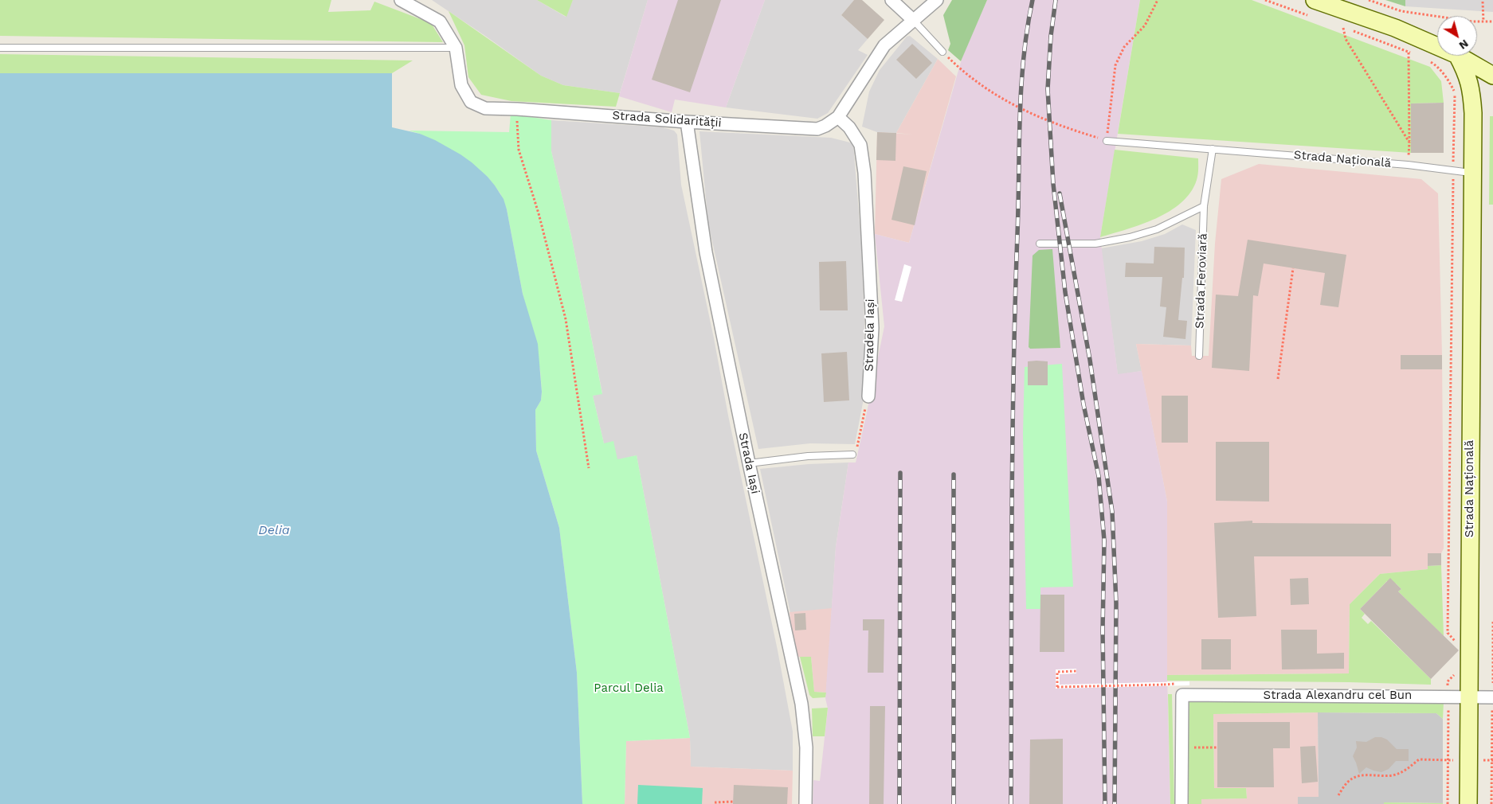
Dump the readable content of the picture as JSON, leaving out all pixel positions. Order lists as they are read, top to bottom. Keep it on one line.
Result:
{"streets":{"street":["Strada Solidarității","Strada Națională","Stradela Iași","Strada Iași","Strada Alexandru cel Bun"],"lane":["Strada Feroviară"]},"crossings":[["Strada Solidarității","Stradela Iași"],["Strada Solidarității","Strada Iași"],["Strada Națională","Strada Feroviară"],["Strada Națională","Strada Alexandru cel Bun"]],"water":["Delia"],"parks":["Parcul Delia"],"north":"bottom right"}
